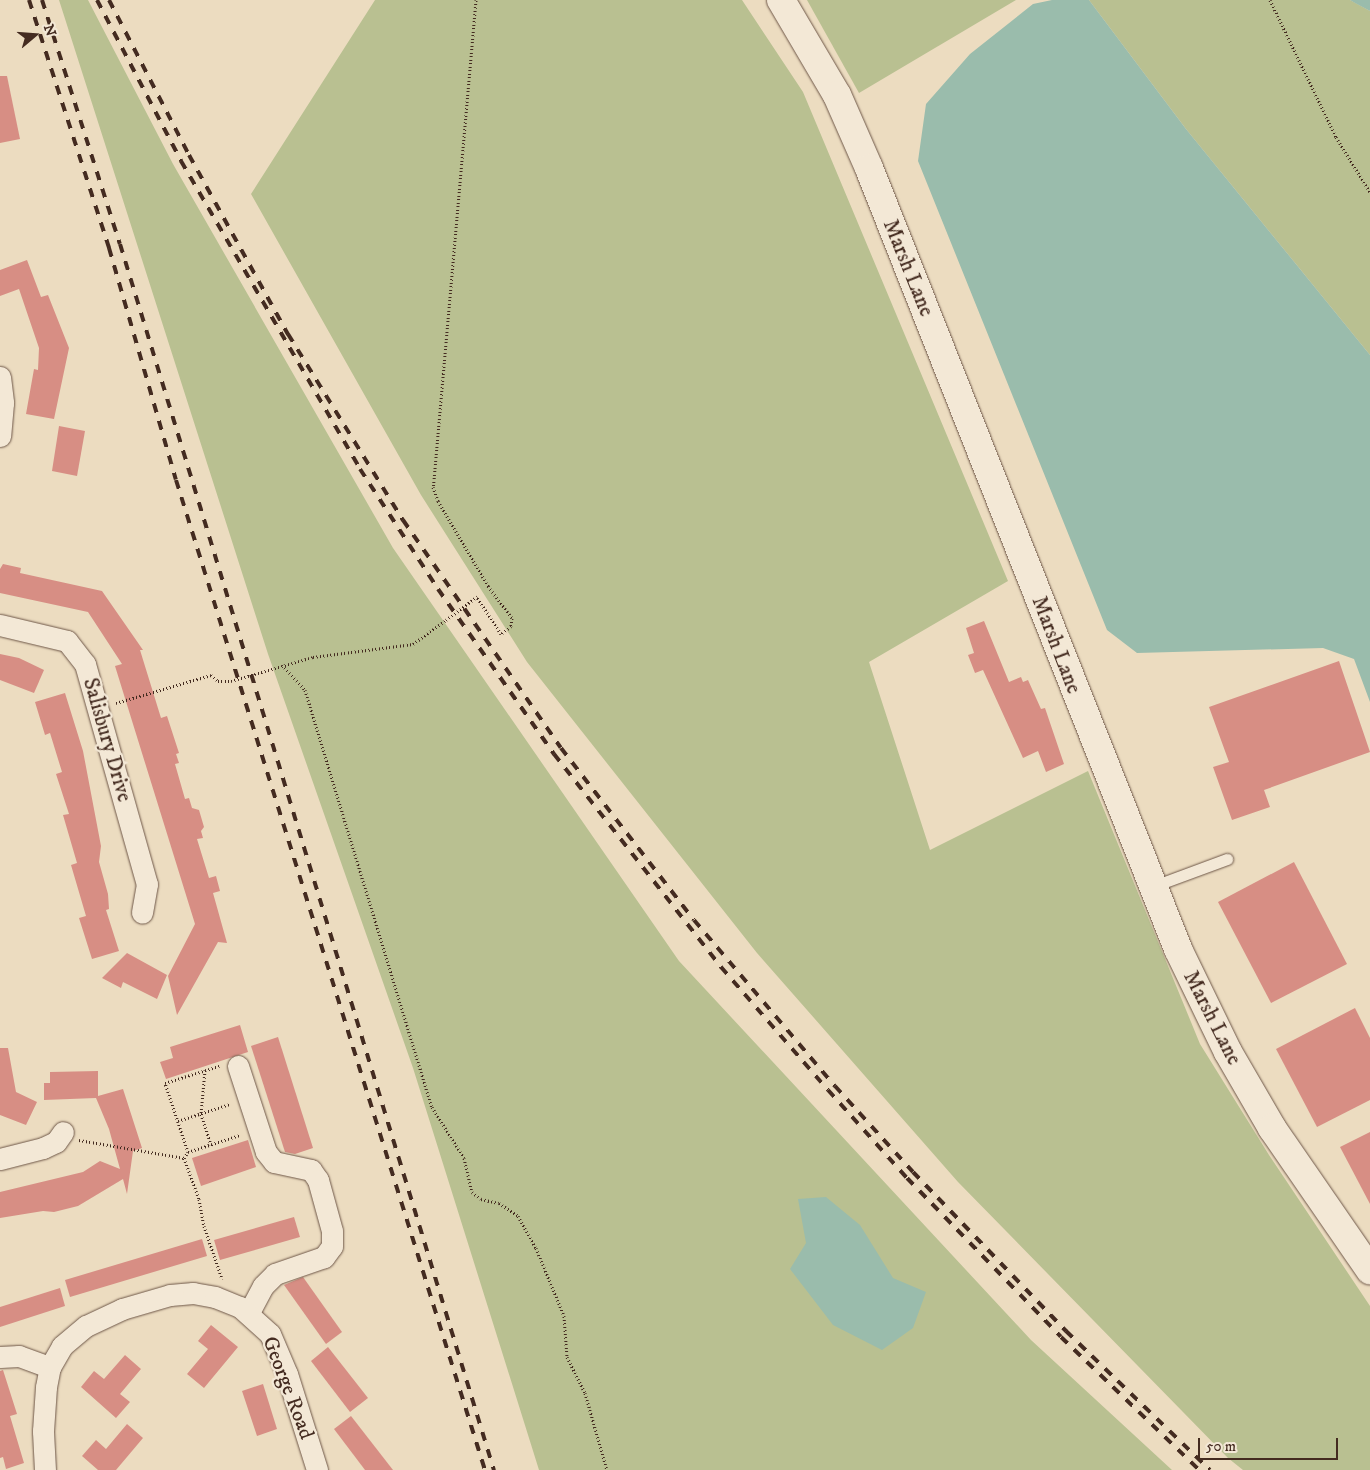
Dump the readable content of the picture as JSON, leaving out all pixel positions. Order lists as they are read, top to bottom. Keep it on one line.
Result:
{"streets":{"main road":["Marsh Lane"],"street":["Salisbury Drive","George Road"]},"scale_bar":"50 m","north":"right"}
